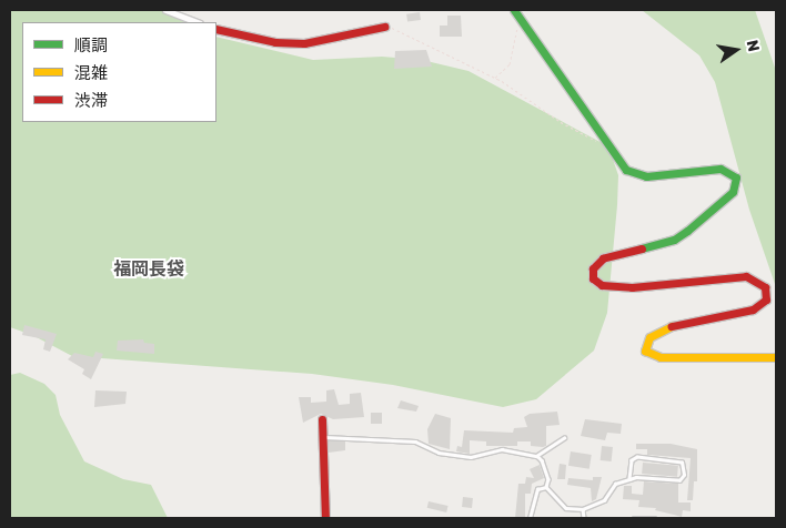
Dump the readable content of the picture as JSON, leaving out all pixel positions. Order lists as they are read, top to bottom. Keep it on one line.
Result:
{"districts":["福岡長袋"],"legend":["順調","混雑","渋滞"],"north":"right"}
